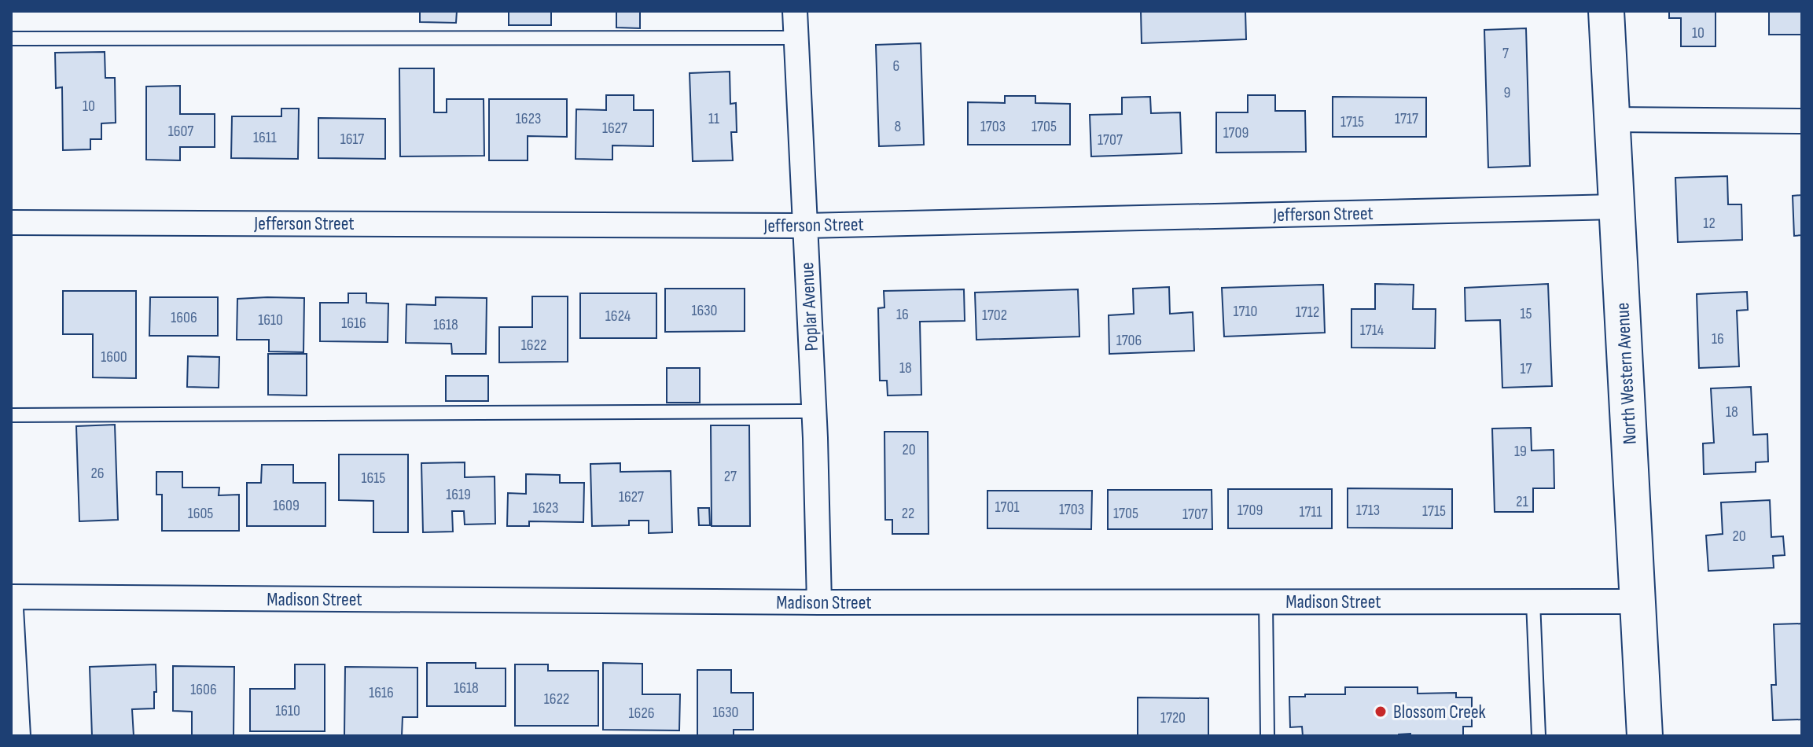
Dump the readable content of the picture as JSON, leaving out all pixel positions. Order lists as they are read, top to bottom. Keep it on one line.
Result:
{"streets":{"main road":["North Western Avenue"],"street":["Jefferson Street","Poplar Avenue","Madison Street"]},"crossings":[["Jefferson Street","Poplar Avenue"],["Jefferson Street","North Western Avenue"],["Poplar Avenue","Madison Street"],["North Western Avenue","Madison Street"]],"places":["Blossom Creek"],"house_numbers":["10","7","6","9","10","1623","11","1717","1715","8","1703","1705","1627","1607","1709","1611","1617","1707","12","1630","1710","1712","15","16","1702","1624","1606","1610","1616","1618","1714","16","1706","1622","1600","18","17","18","20","19","26","27","1615","1619","1627","21","1609","1701","1623","1703","1709","1713","1715","1711","1605","22","1705","1707","20","1618","1606","1616","1622","1610","1630","1626","1720"]}
